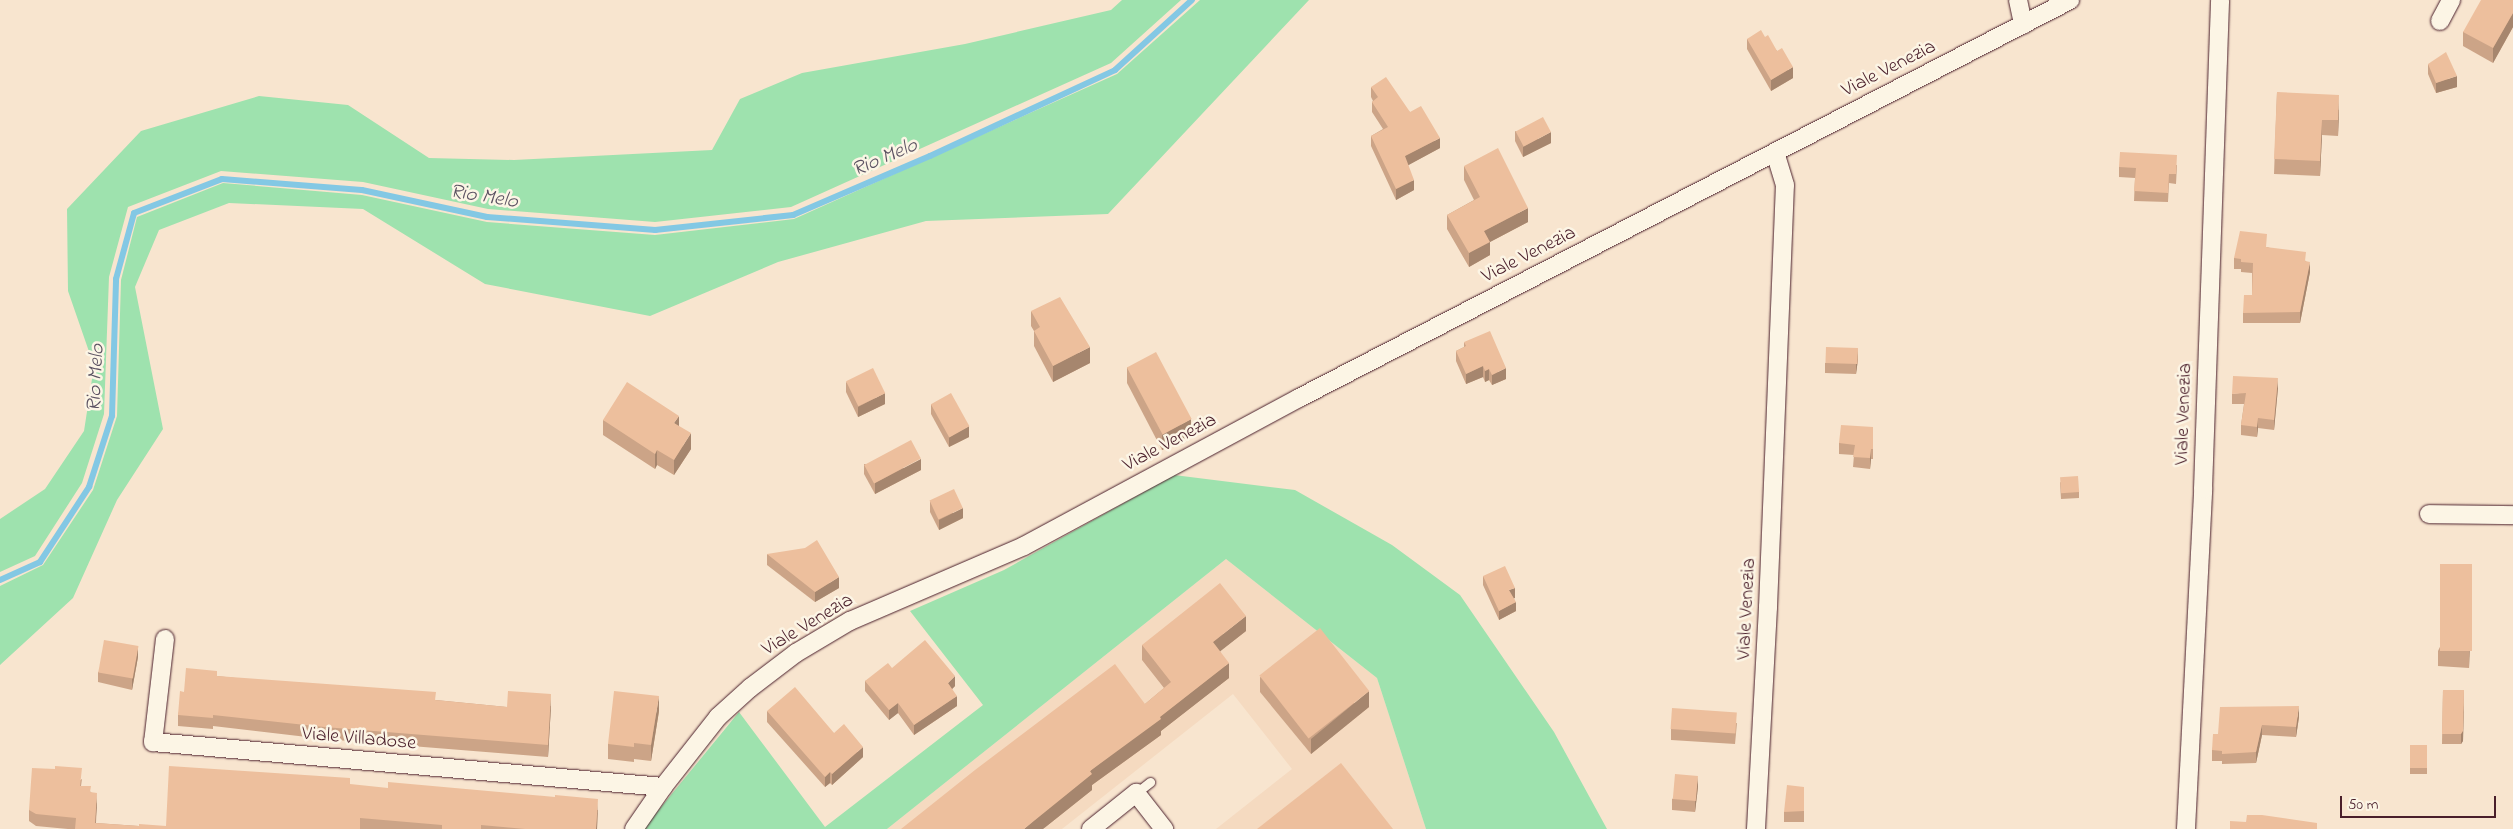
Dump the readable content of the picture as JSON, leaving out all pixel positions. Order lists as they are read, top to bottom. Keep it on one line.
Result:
{"streets":{"street":["Viale Venezia","Viale Villadose"]},"crossings":[["Viale Venezia","Viale Villadose"]],"water":["Rio Melo"],"scale_bar":"50 m"}
